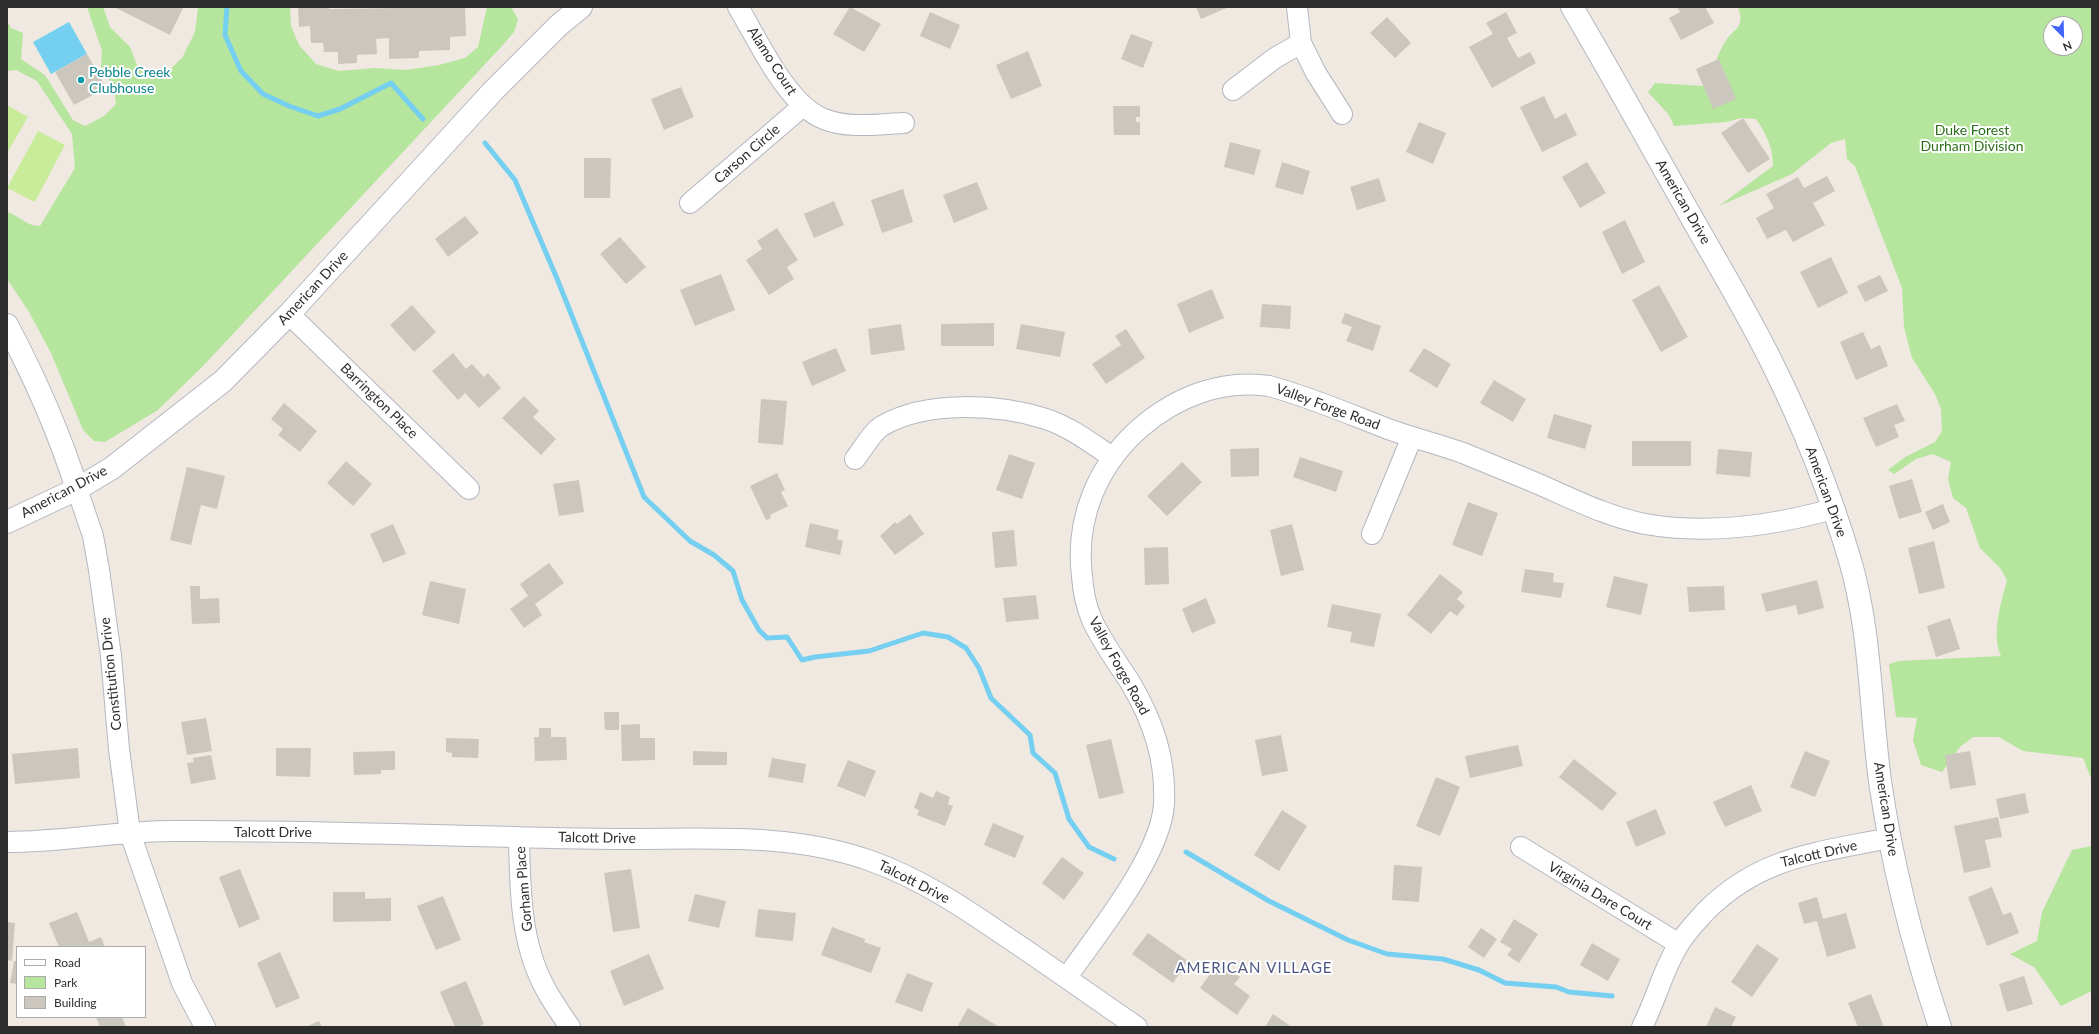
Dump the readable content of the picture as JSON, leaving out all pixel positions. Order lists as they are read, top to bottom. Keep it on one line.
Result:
{"streets":{"street":["Alamo Court","Carson Circle","American Drive","Barrington Place","Valley Forge Road","Constitution Drive","Talcott Drive","Gorham Place","Virginia Dare Court"]},"crossings":[["Alamo Court","Carson Circle"],["American Drive","Barrington Place"],["American Drive","Valley Forge Road"],["American Drive","Constitution Drive"],["American Drive","Talcott Drive"],["Valley Forge Road","Talcott Drive"],["Constitution Drive","Talcott Drive"],["Talcott Drive","Gorham Place"],["Talcott Drive","Virginia Dare Court"]],"districts":["AMERICAN VILLAGE"],"parks":["Duke Forest Durham Division"],"places":["Pebble Creek Clubhouse"],"legend":["Road","Park","Building"],"north":"bottom right"}
